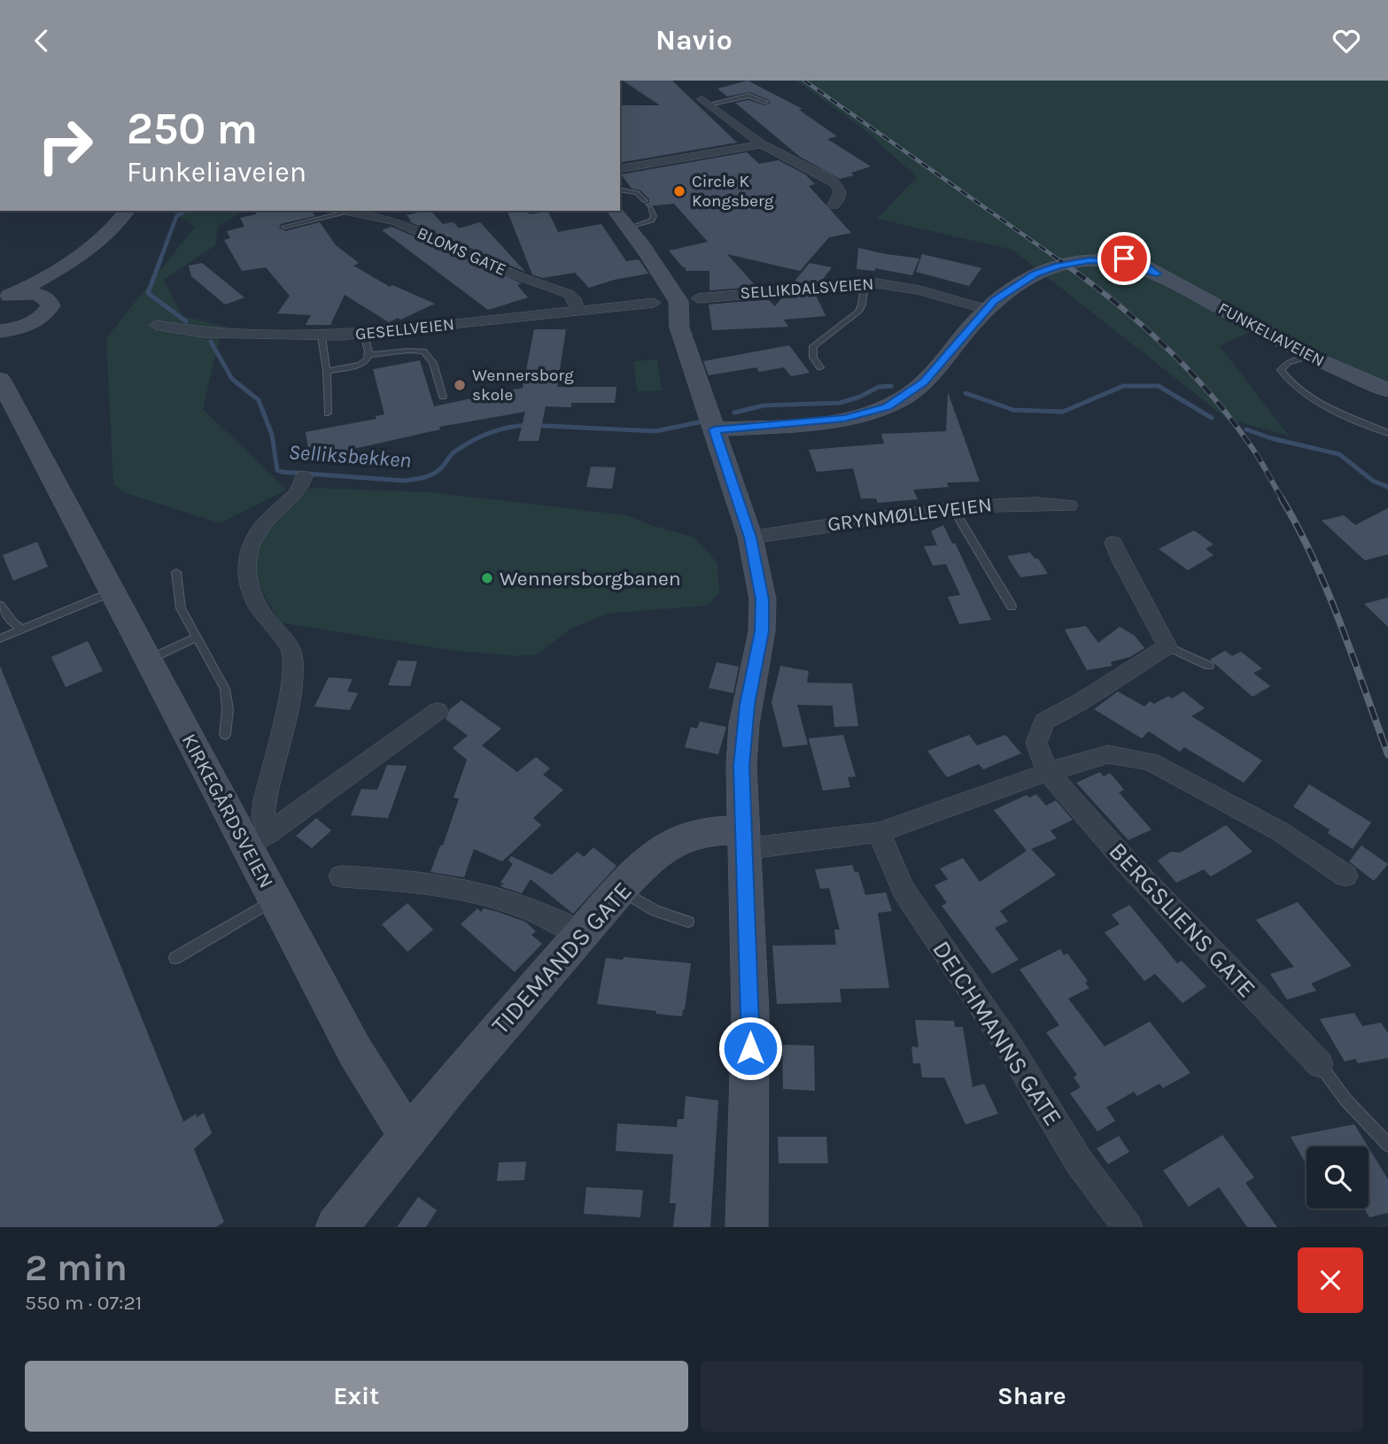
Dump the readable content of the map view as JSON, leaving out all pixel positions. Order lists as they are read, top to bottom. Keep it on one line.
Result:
{"streets":{"street":["BLOMS GATE","SELLIKDALSVEIEN","GESELLVEIEN","FUNKELIAVEIEN","GRYNMØLLEVEIEN","KIRKEGÅRDSVEIEN","BERGSLIENS GATE","TIDEMANDS GATE","DEICHMANNS GATE"]},"crossings":[["BLOMS GATE","GESELLVEIEN"],["SELLIKDALSVEIEN","FUNKELIAVEIEN"],["KIRKEGÅRDSVEIEN","TIDEMANDS GATE"]],"water":["Selliksbekken"],"places":["Circle K Kongsberg","Wennersborg skole","Wennersborgbanen"],"page":{"header":"Navio","turn":["250 m","Funkeliaveien"],"heading":["2 min","550 m · 07:21"],"buttons":["Exit","Share"]}}
